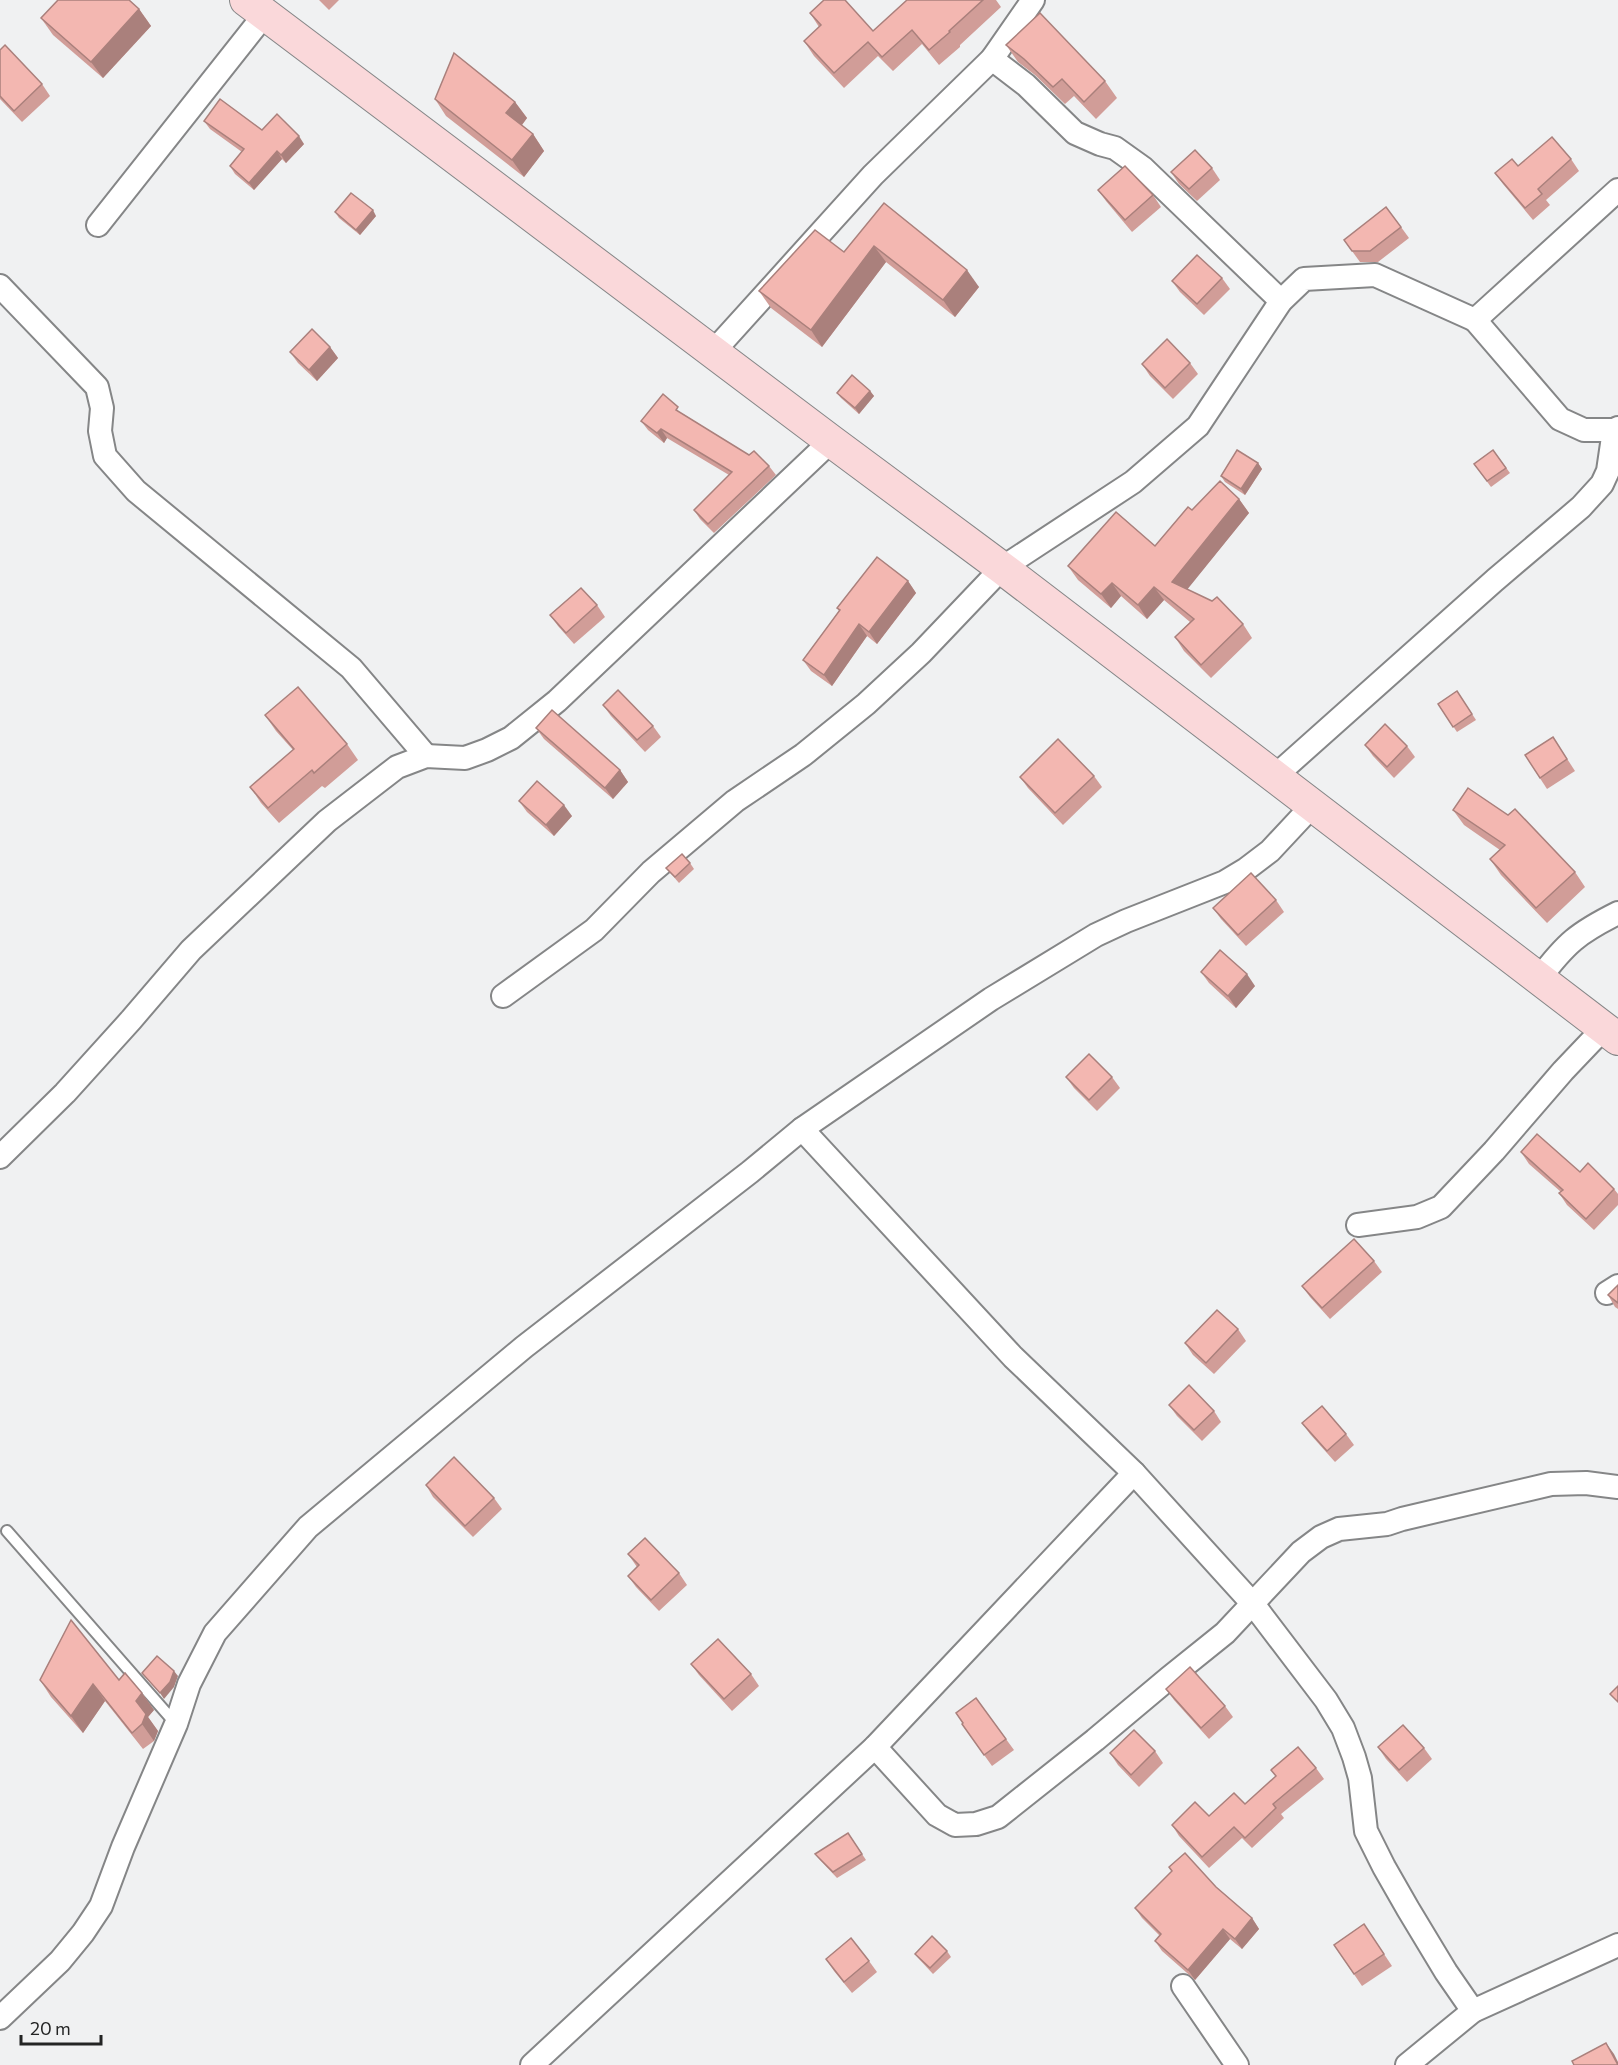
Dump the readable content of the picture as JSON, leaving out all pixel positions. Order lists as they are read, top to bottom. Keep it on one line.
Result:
{"scale_bar":"20 m"}
